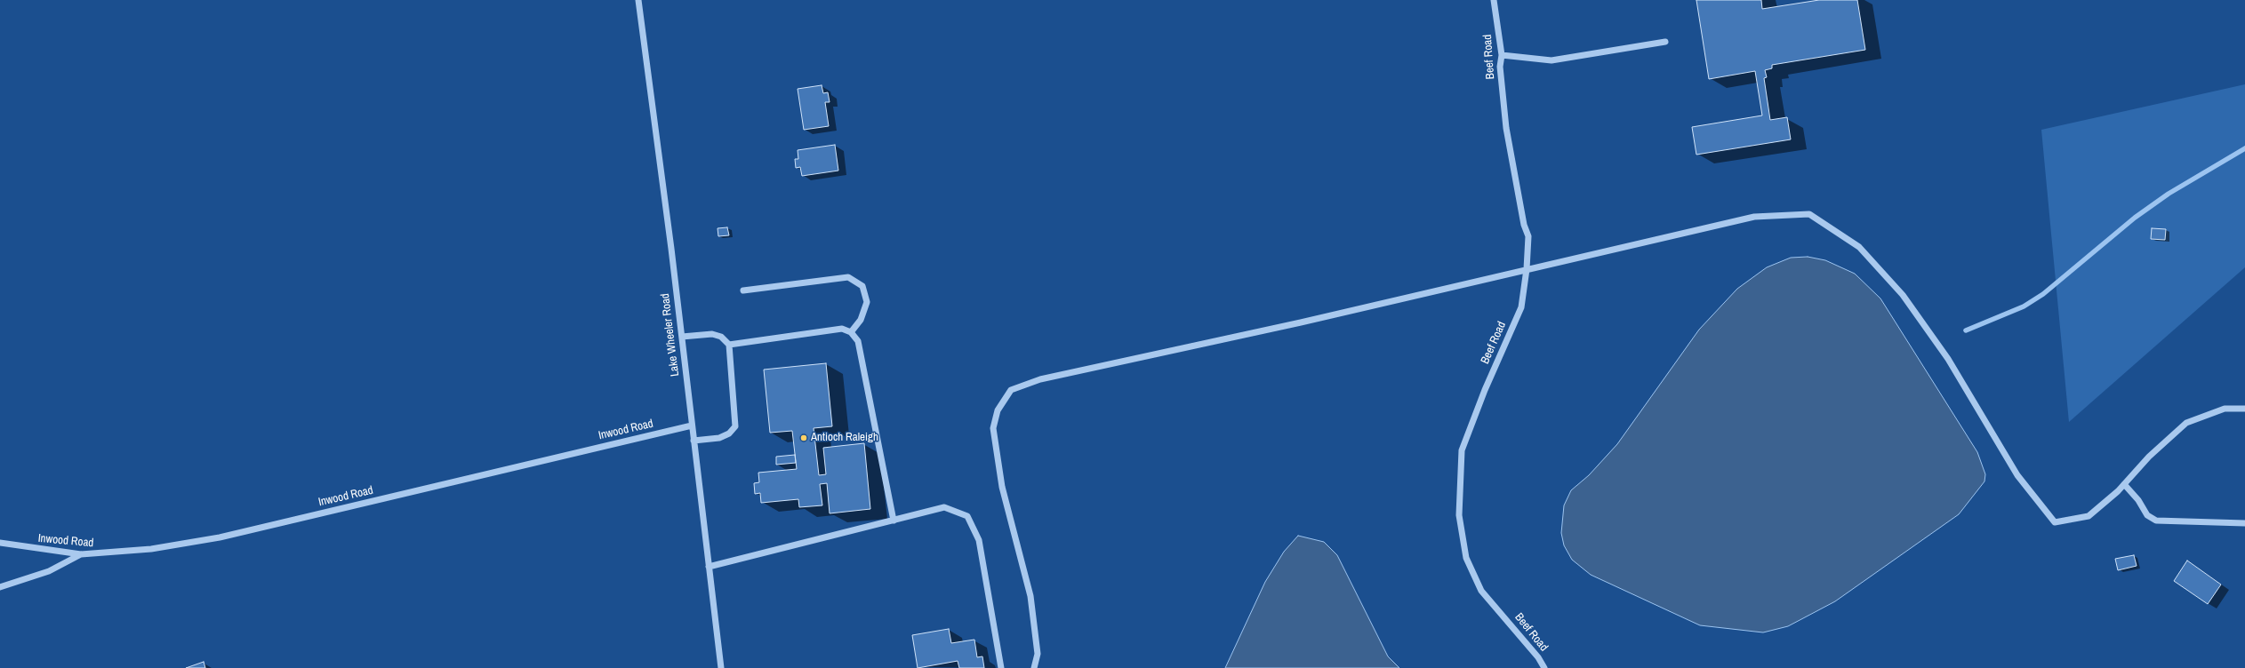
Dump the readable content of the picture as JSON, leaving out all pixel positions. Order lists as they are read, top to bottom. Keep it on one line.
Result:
{"streets":{"street":["Beef Road","Lake Wheeler Road","Inwood Road"]},"crossings":[["Lake Wheeler Road","Inwood Road"]],"places":["Antioch Raleigh"]}
